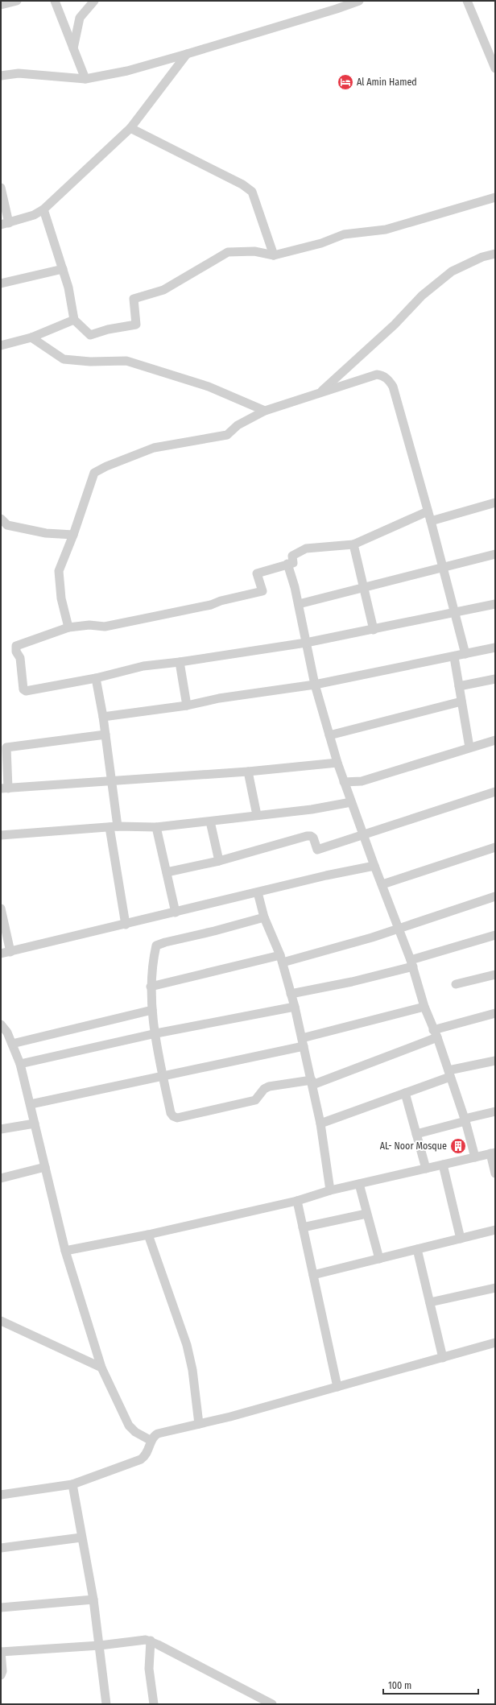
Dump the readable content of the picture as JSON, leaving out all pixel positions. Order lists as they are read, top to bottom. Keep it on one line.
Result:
{"places":{"hotel":["Al Amin Hamed"],"building":["AL- Noor Mosque"]},"scale_bar":"100 m"}
